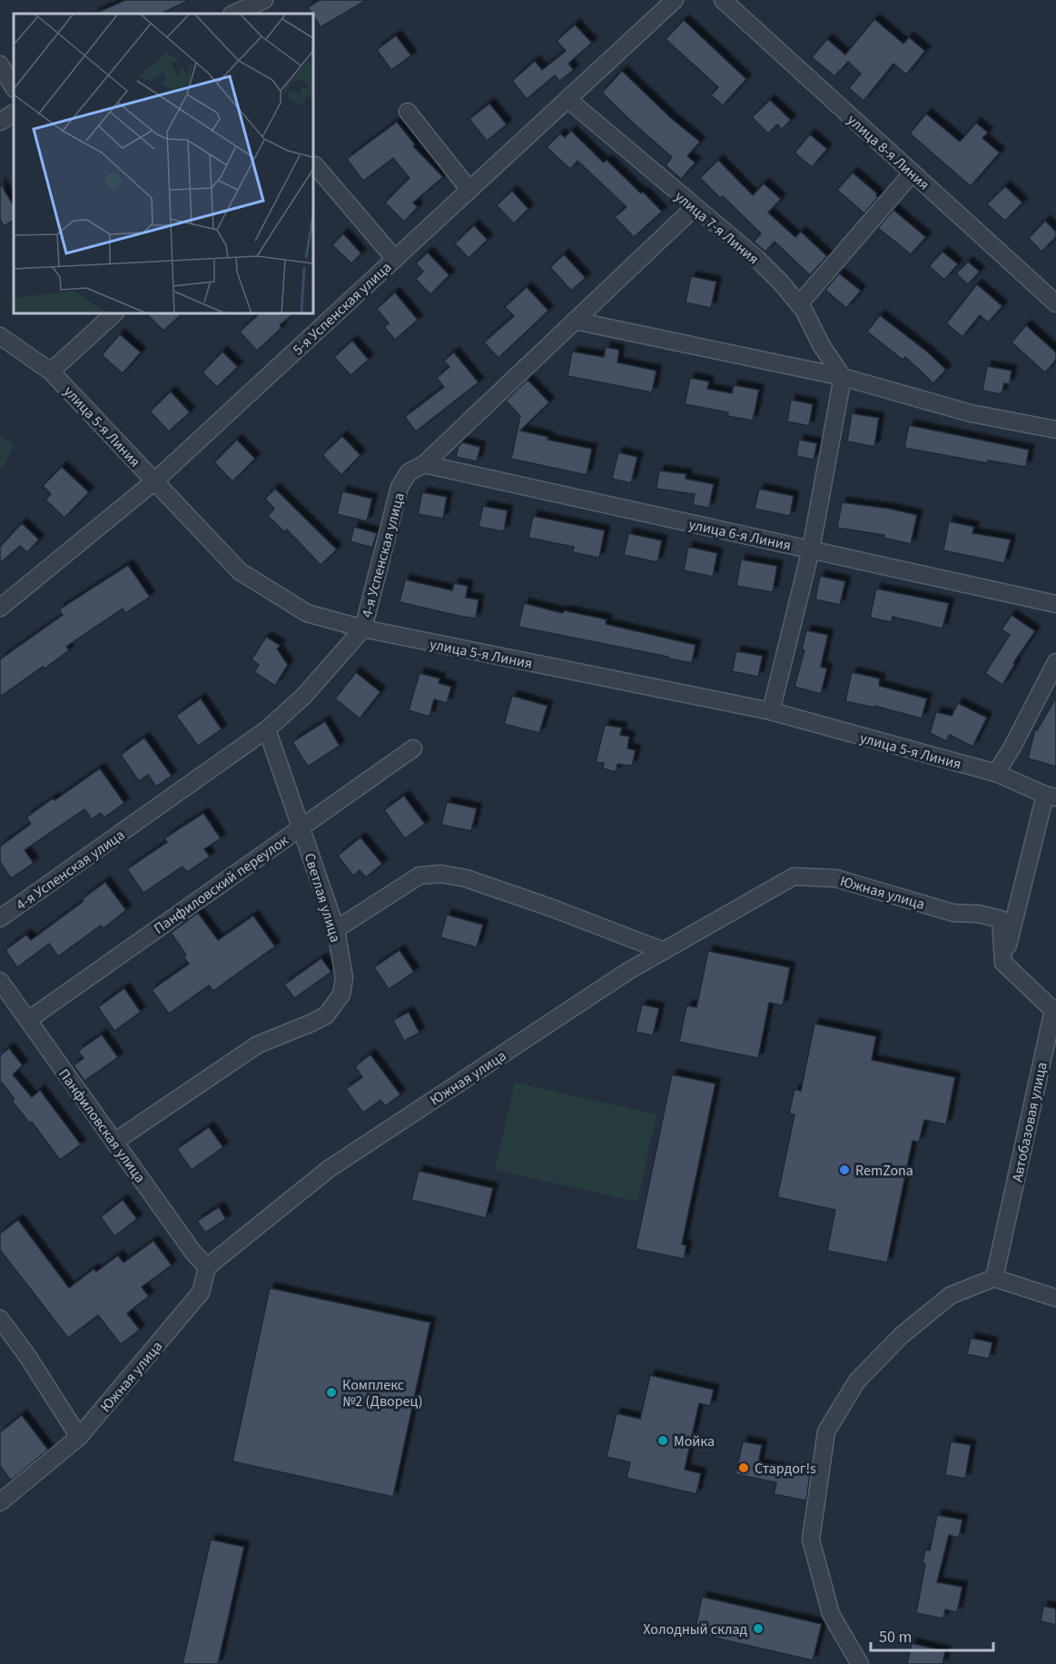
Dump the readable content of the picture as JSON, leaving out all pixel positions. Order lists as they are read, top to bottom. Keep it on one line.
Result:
{"streets":{"street":["улица 8-я Линия","улица 7-я Линия","5-я Успенская улица","улица 5-я Линия","улица 6-я Линия","4-я Успенская улица","Панфиловский переулок","Южная улица","Светлая улица","Автобазовая улица","Панфиловская улица"]},"crossings":[["улица 7-я Линия","5-я Успенская улица"],["улица 7-я Линия","4-я Успенская улица"],["5-я Успенская улица","улица 5-я Линия"],["улица 5-я Линия","4-я Успенская улица"],["улица 6-я Линия","4-я Успенская улица"],["4-я Успенская улица","Светлая улица"],["Панфиловский переулок","Светлая улица"],["Панфиловский переулок","Панфиловская улица"],["Южная улица","Автобазовая улица"],["Южная улица","Панфиловская улица"],["Светлая улица","Панфиловская улица"]],"places":["RemZona","Комплекс №2 (Дворец)","Мойка","Стардог!s","Холодный склад"],"scale_bar":"50 m"}
